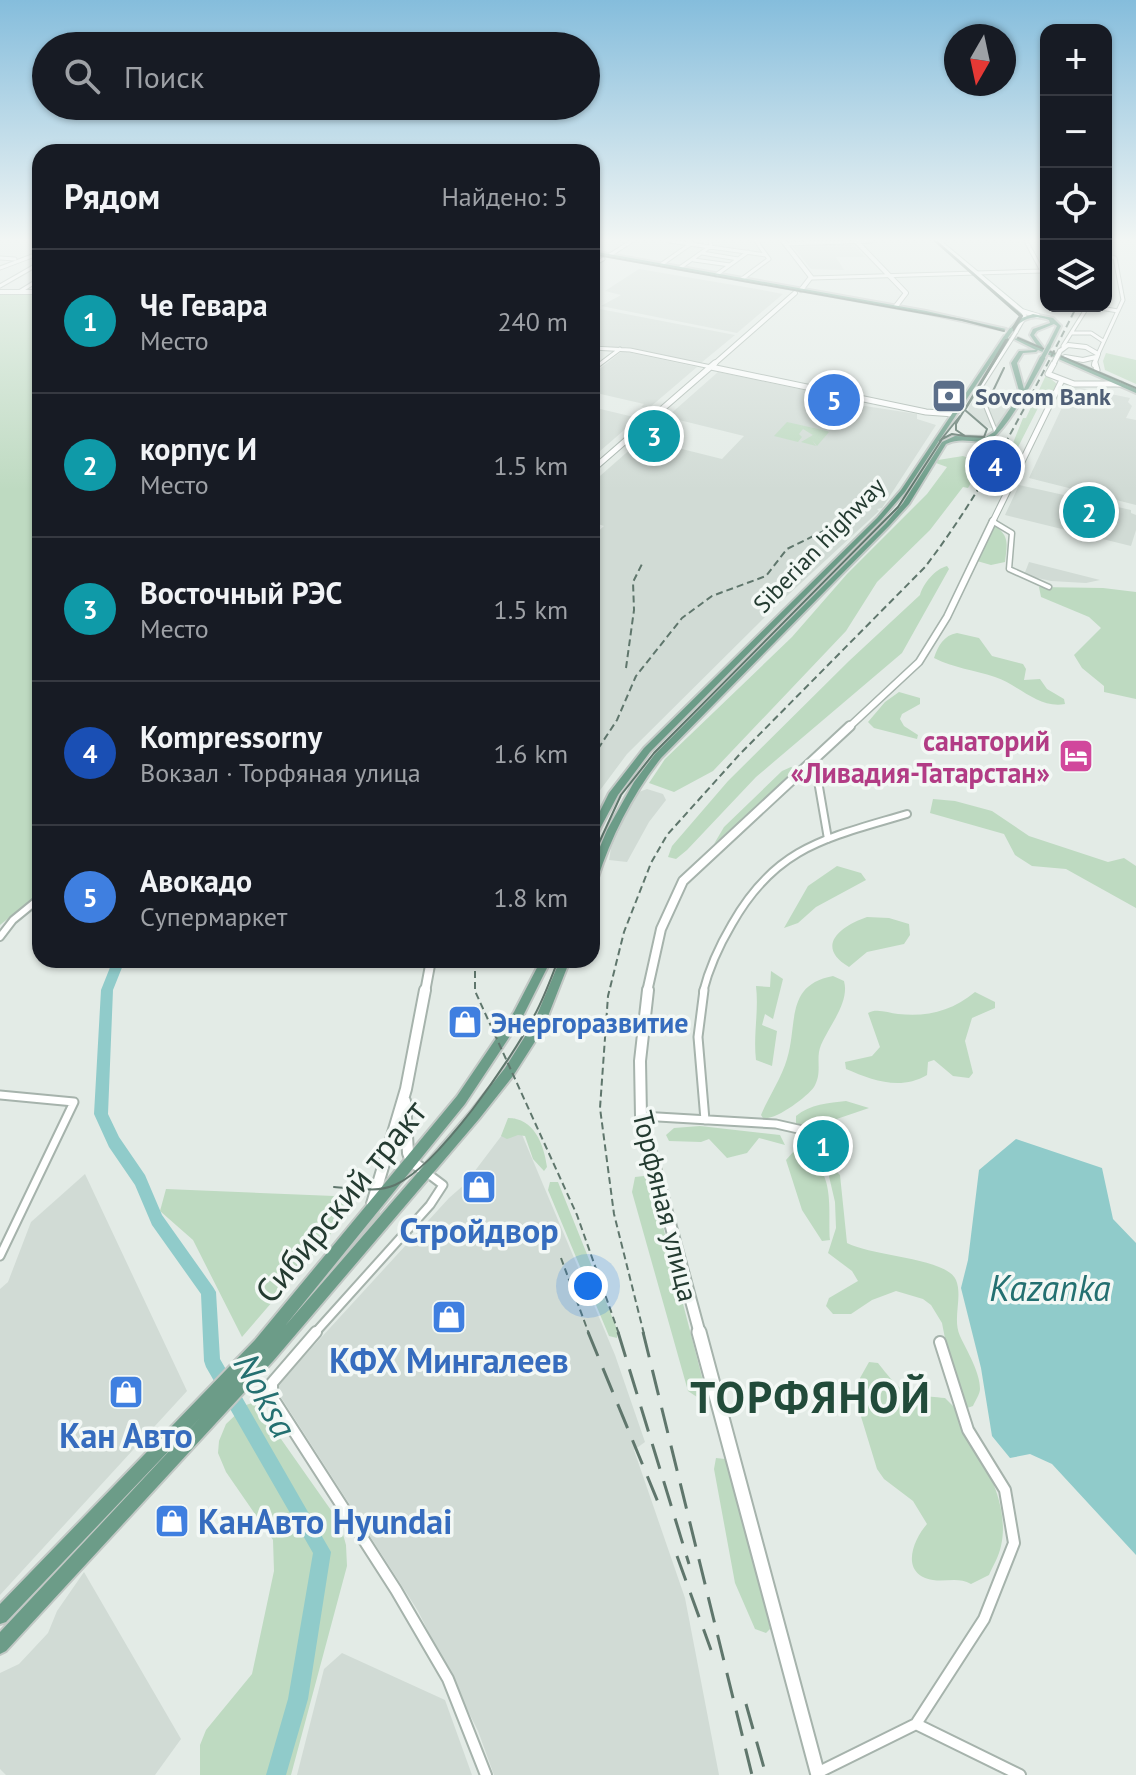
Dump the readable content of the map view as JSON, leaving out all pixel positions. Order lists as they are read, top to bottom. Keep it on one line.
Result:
{"streets":{"main road":["Siberian highway","Сибирский тракт"],"street":["Торфяная улица"]},"districts":["ТОРФЯНОЙ"],"water":["Kazanka","Noksa"],"places":{"bank":["Sovcom Bank"],"hotel":["санаторий «Ливадия-Татарстан»"],"shop":["Энергоразвитие","Стройдвор","КФХ Мингалеев","Кан Авто","КанАвто Hyundai"]},"north":"bottom","page":{"map_buttons":["+","−"],"search":"Поиск","heading":["Рядом","Найдено: 5"],"list":[{"mark":"1","name":"Че Гевара","note":"Место","value":"240 m"},{"mark":"2","name":"корпус И","note":"Место","value":"1.5 km"},{"mark":"3","name":"Восточный РЭС","note":"Место","value":"1.5 km"},{"mark":"4","name":"Kompressorny","note":"Вокзал · Торфяная улица","value":"1.6 km"},{"mark":"5","name":"Авокадо","note":"Супермаркет","value":"1.8 km"}],"pins":["5","3","4","2","1"]}}
